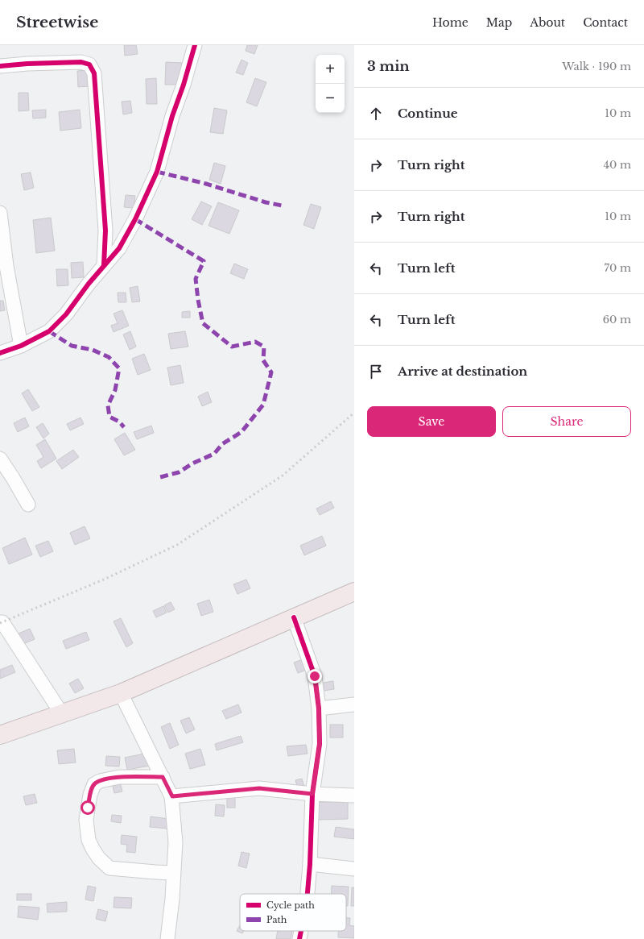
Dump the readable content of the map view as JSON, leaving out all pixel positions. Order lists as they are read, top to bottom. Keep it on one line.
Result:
{"legend":["Cycle path","Path"],"page":{"header":"Streetwise","nav":["Home","Map","About","Contact"],"heading":["3 min","Walk · 190 m"],"map_buttons":["+","−"],"list":[["Continue","10 m"],["Turn right","40 m"],["Turn right","10 m"],["Turn left","70 m"],["Turn left","60 m"],"Arrive at destination"],"buttons":["Save","Share"]}}
